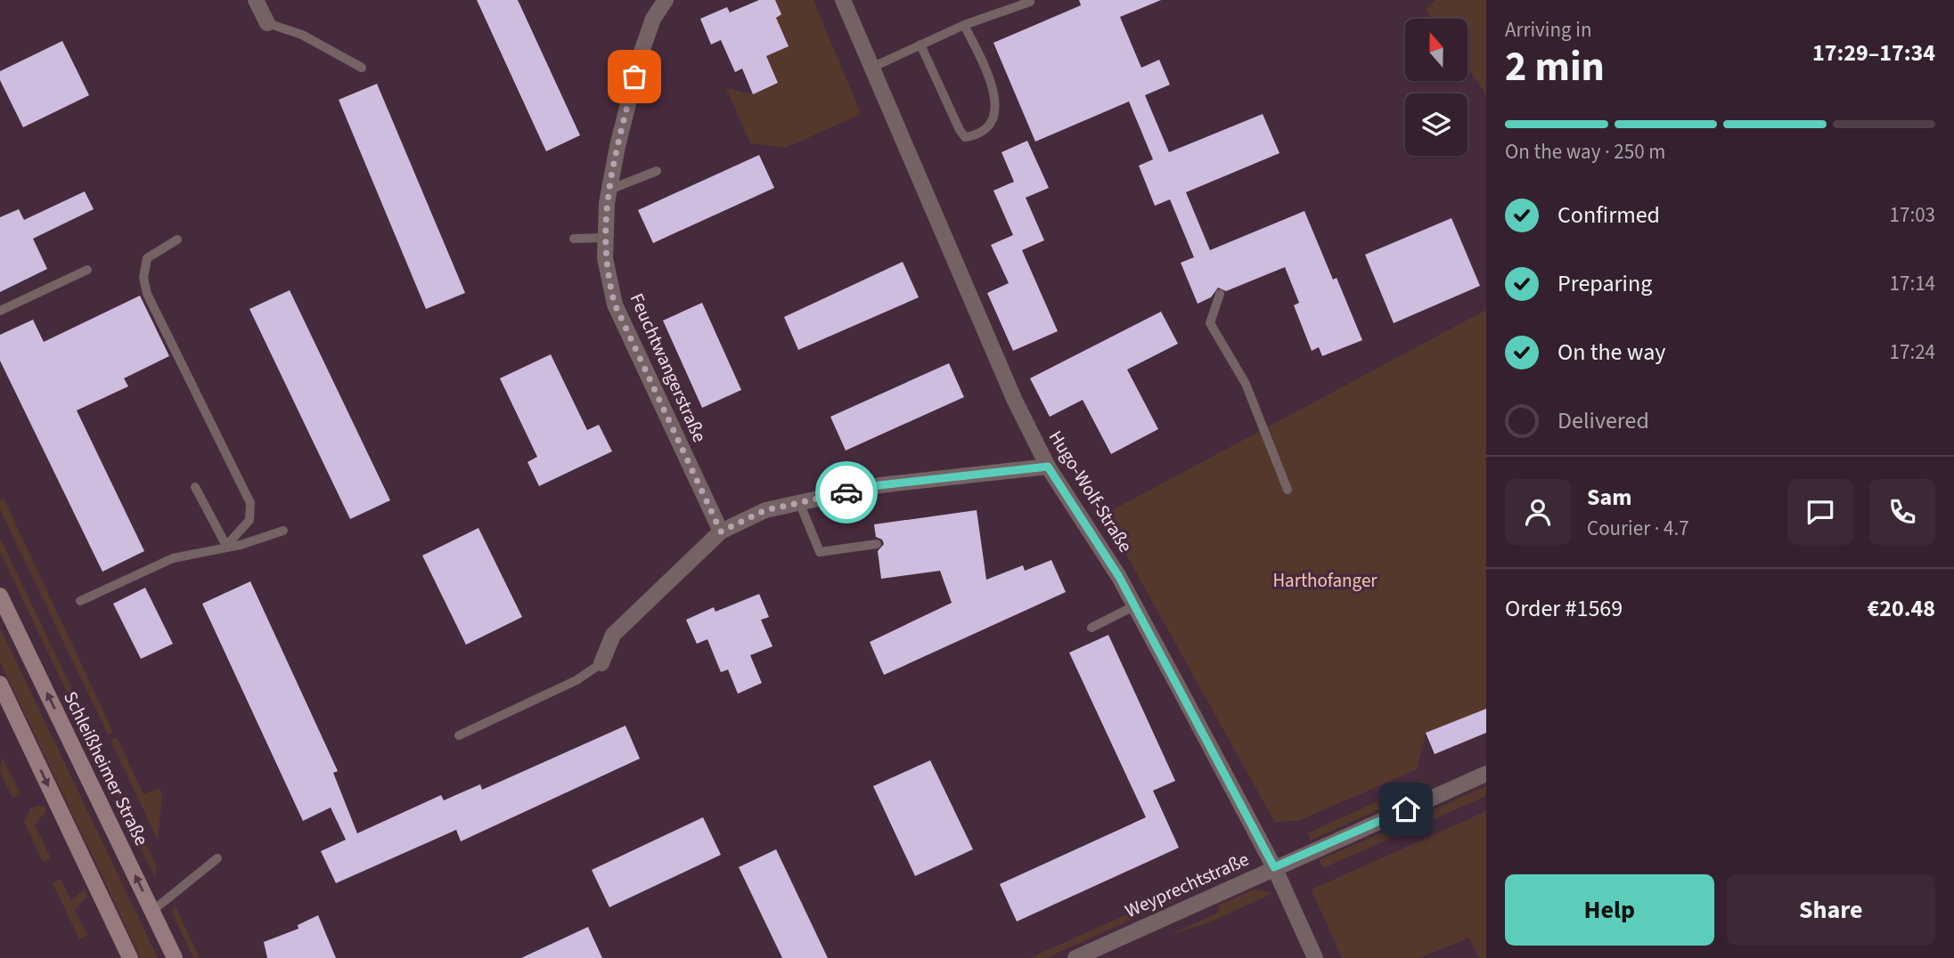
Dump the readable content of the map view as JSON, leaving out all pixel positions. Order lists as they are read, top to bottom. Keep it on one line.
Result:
{"streets":{"main road":["Schleißheimer Straße"],"street":["Feuchtwangerstraße","Hugo-Wolf-Straße","Weyprechtstraße"]},"crossings":[["Hugo-Wolf-Straße","Weyprechtstraße"]],"parks":["Harthofanger"],"north":"top","page":{"heading":["2 min","Arriving in","17:29–17:34"],"panel":["Sam","Courier · 4.7","Order #1569","€20.48"],"bar":"On the way · 250 m","list":[["Confirmed","17:03"],["Preparing","17:14"],["On the way","17:24"],"Delivered"],"buttons":["Help","Share"]}}
